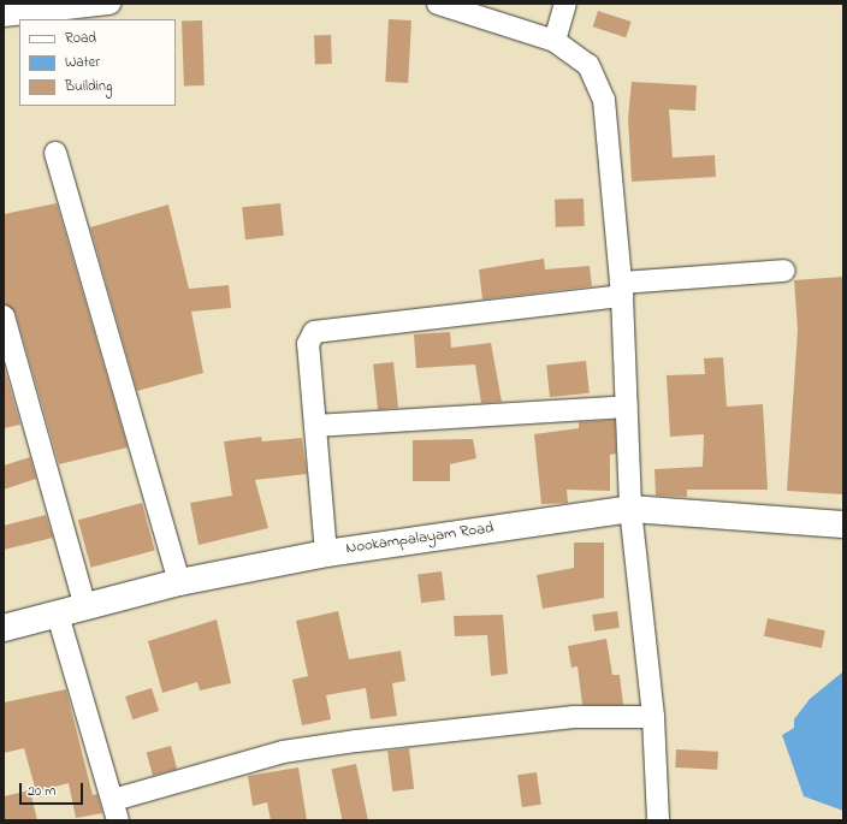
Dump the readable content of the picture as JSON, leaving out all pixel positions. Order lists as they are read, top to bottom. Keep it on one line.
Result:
{"streets":{"street":["Nookampalayam Road"]},"legend":["Road","Water","Building"],"scale_bar":"20 m"}
